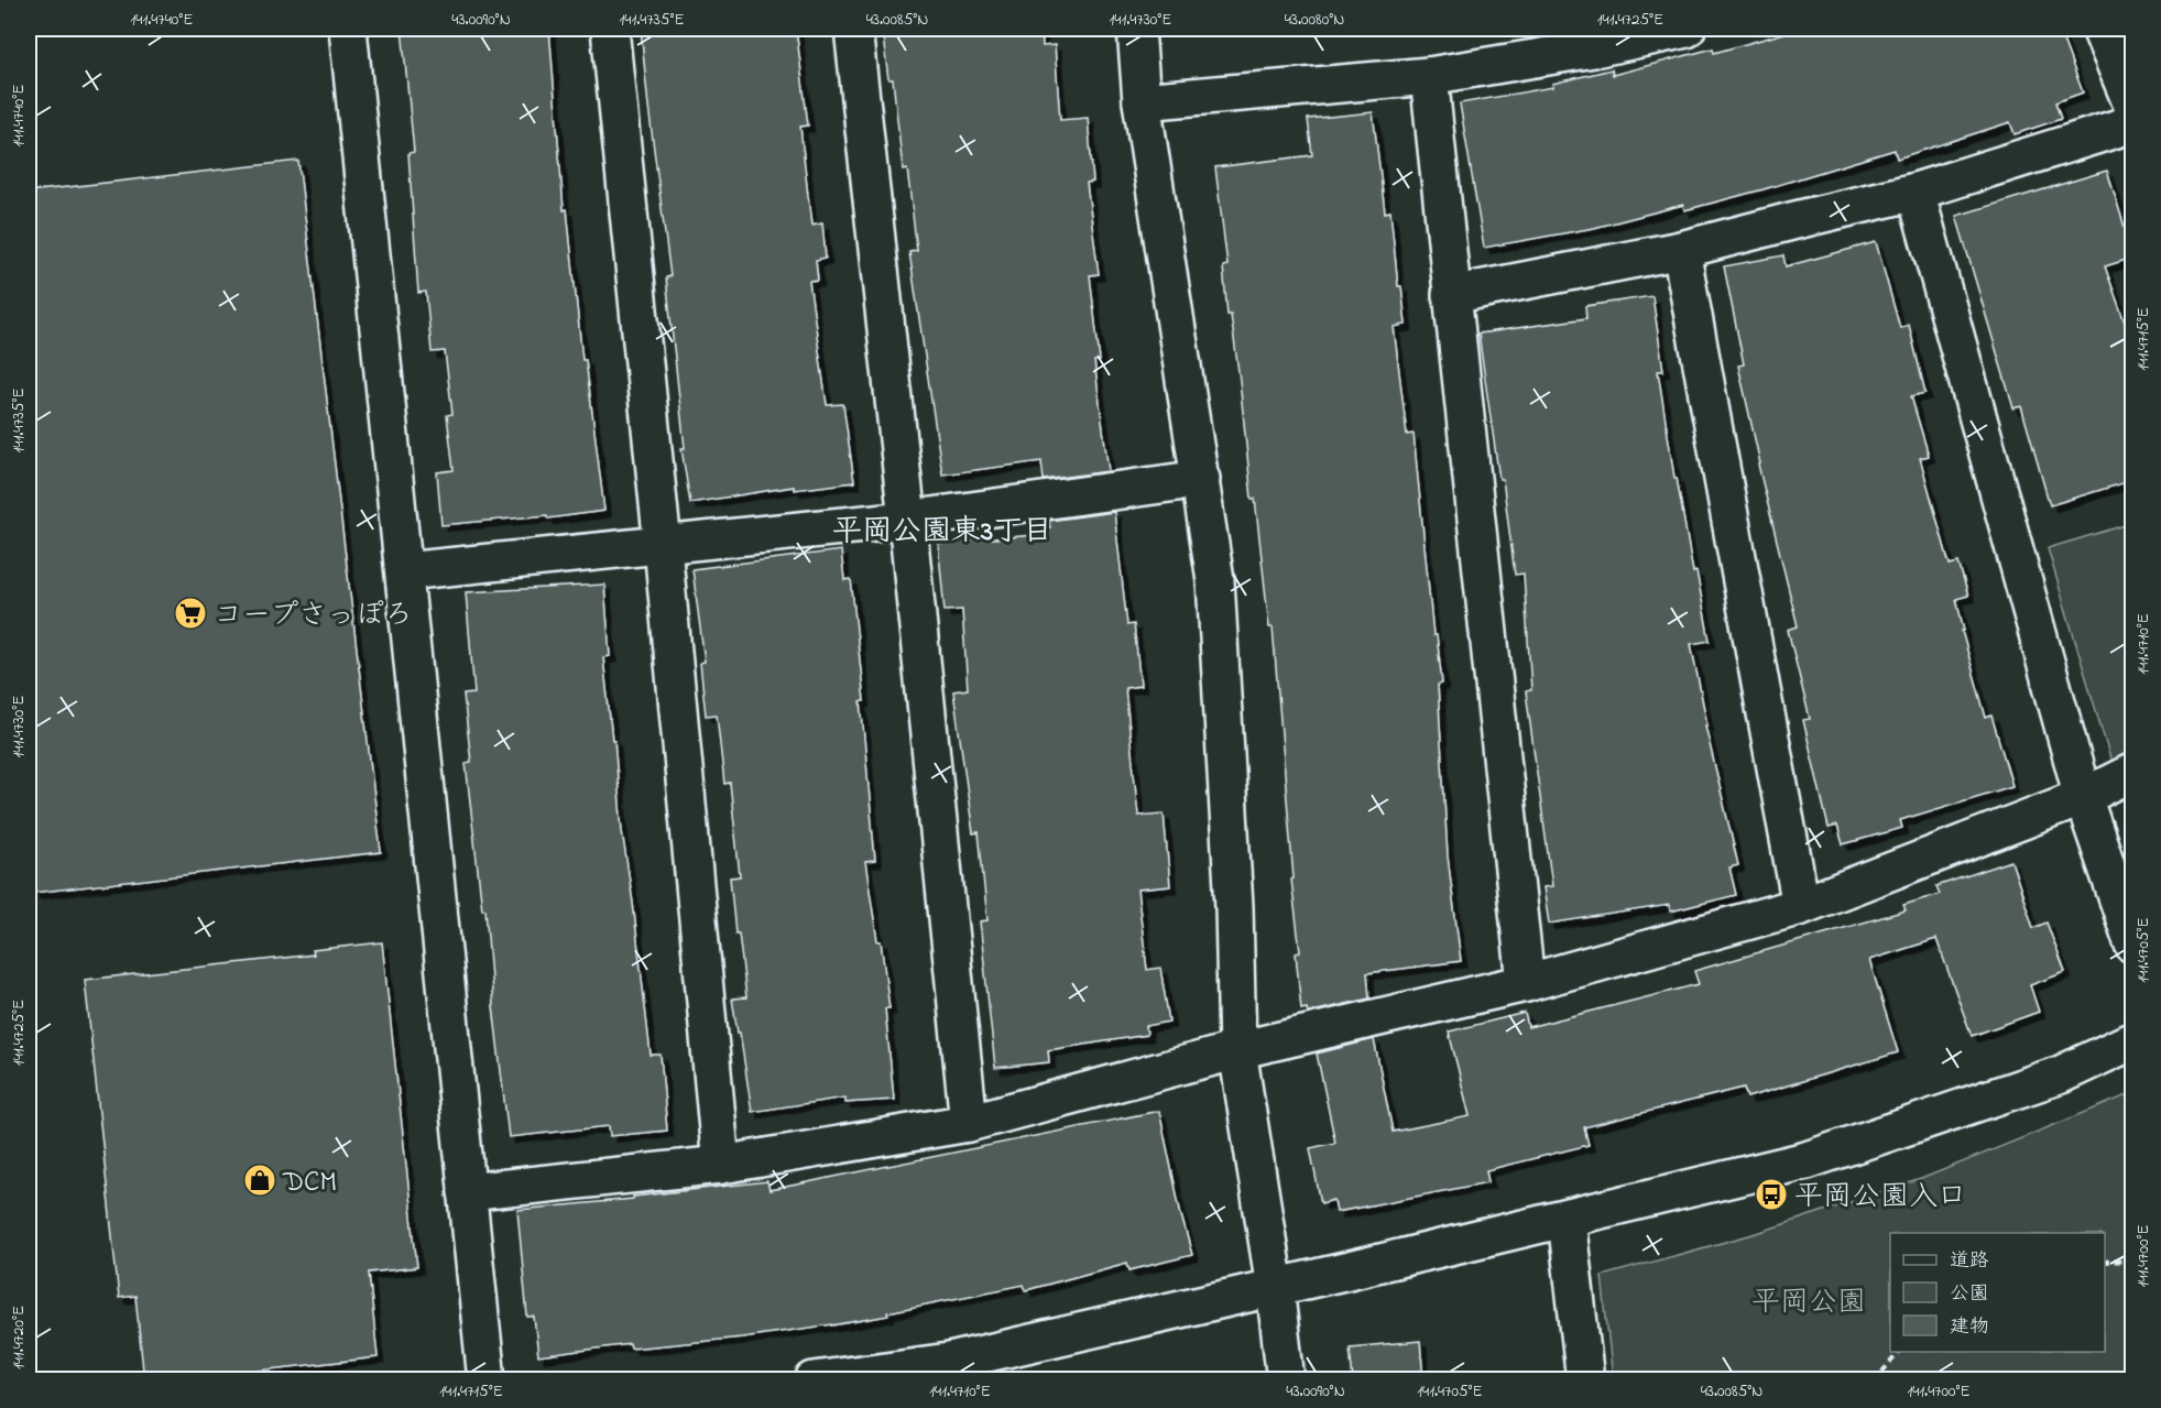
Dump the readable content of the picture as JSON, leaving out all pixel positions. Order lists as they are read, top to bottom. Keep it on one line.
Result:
{"districts":["平岡公園東3丁目"],"parks":["平岡公園"],"places":{"supermarket":["コープさっぽろ"],"shop":["DCM"],"bus stop":["平岡公園入口"]},"legend":["道路","公園","建物"],"coordinates":["141.4740°E","43.0090°N","141.4735°E","43.0085°N","141.4730°E","43.0080°N","141.4725°E","141.4715°E","141.4710°E","141.4705°E","141.4700°E","141.4720°E"]}
